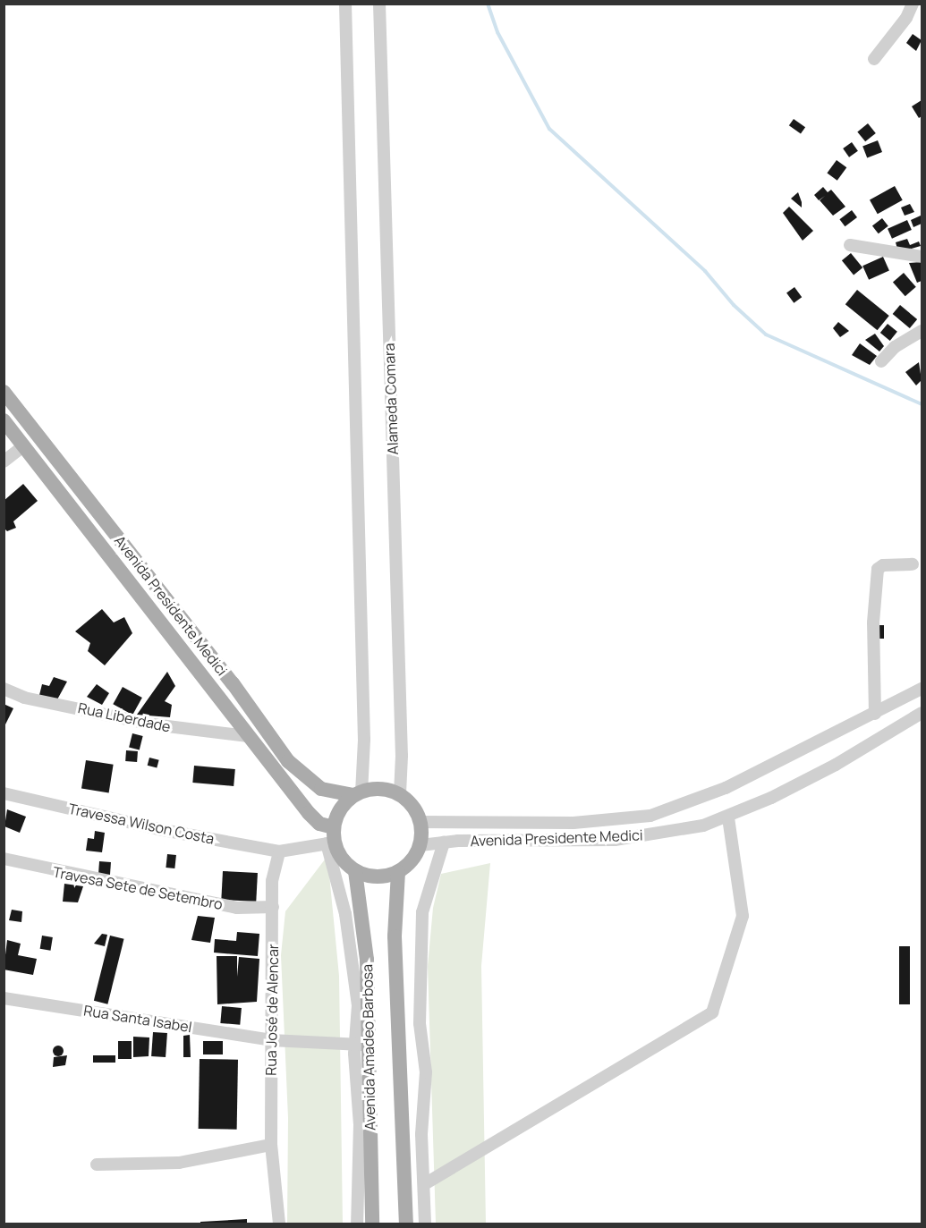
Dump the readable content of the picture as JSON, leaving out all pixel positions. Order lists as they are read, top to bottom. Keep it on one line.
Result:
{"streets":{"main road":["Avenida Presidente Medici","Avenida Amadeo Barbosa"],"street":["Alameda Comara","Rua Liberdade","Travessa Wilson Costa","Travesa Sete de Setembro","Rua José de Alencar","Rua Santa Isabel"]},"crossings":[["Alameda Comara","Avenida Presidente Medici"],["Alameda Comara","Avenida Amadeo Barbosa"],["Avenida Presidente Medici","Rua Liberdade"],["Avenida Presidente Medici","Avenida Amadeo Barbosa"],["Travessa Wilson Costa","Rua José de Alencar"],["Travesa Sete de Setembro","Rua José de Alencar"],["Rua José de Alencar","Rua Santa Isabel"],["Rua Santa Isabel","Avenida Amadeo Barbosa"]]}
